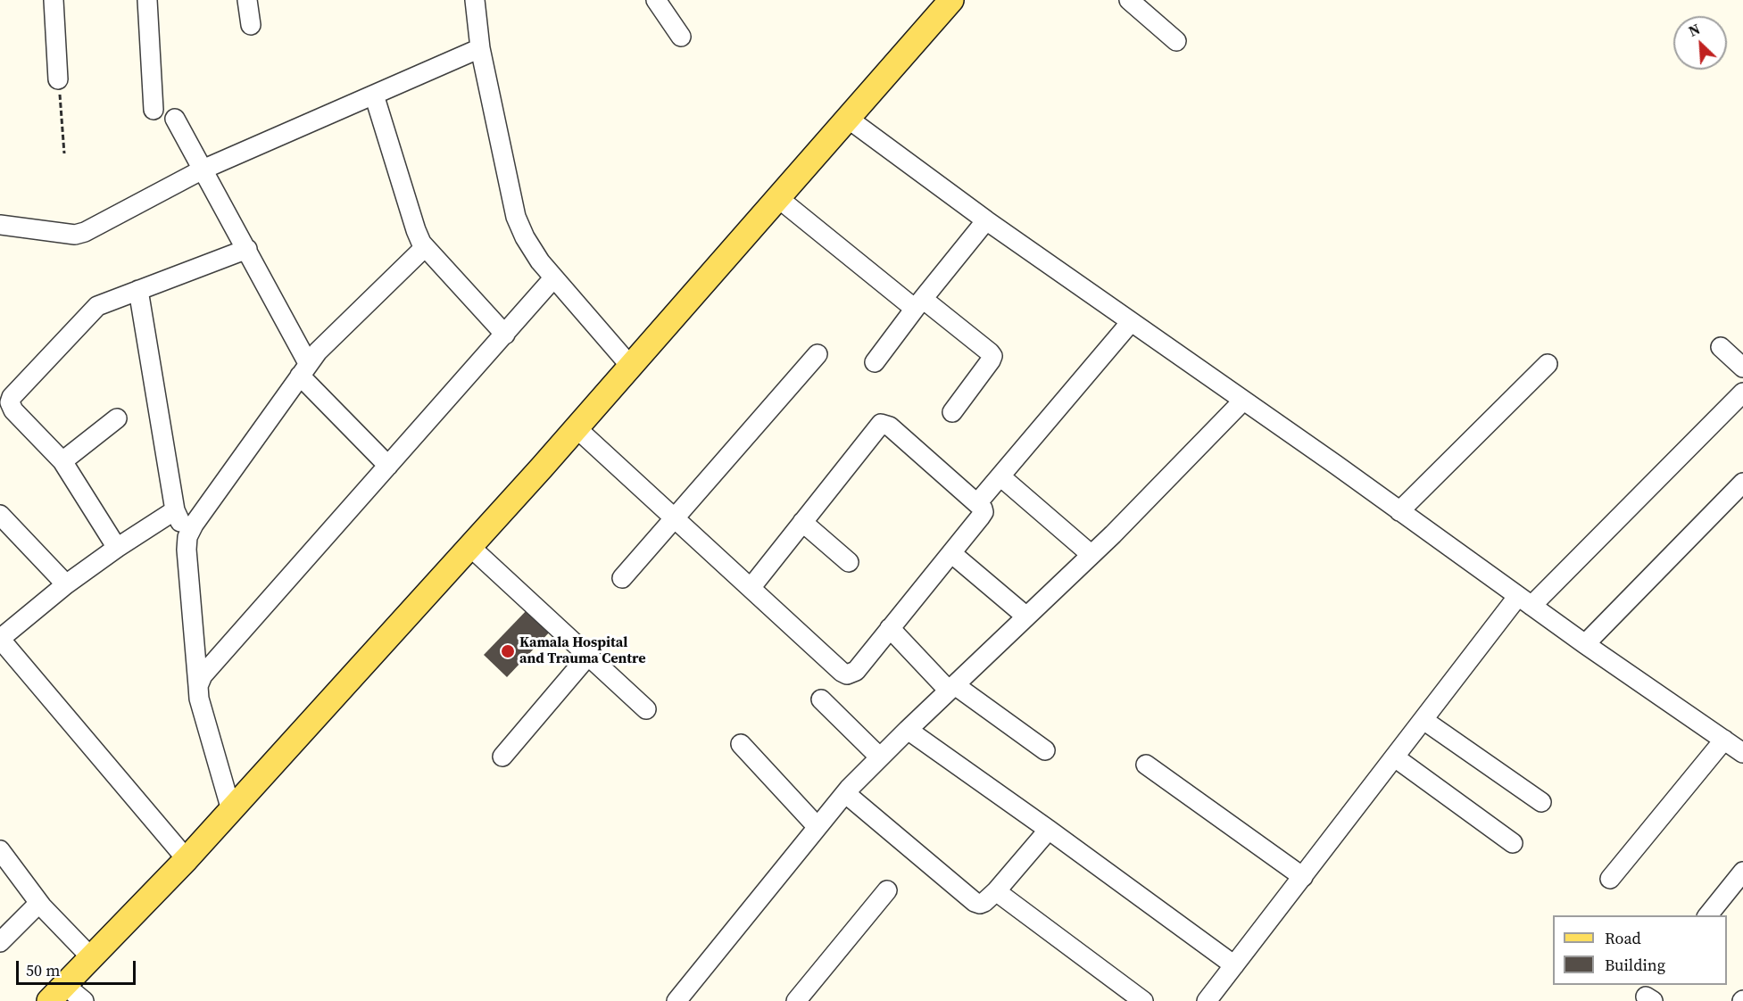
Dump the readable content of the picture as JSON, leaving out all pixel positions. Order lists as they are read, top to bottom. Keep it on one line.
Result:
{"places":["Kamala Hospital and Trauma Centre"],"legend":["Road","Building"],"scale_bar":"50 m","north":"top left"}
